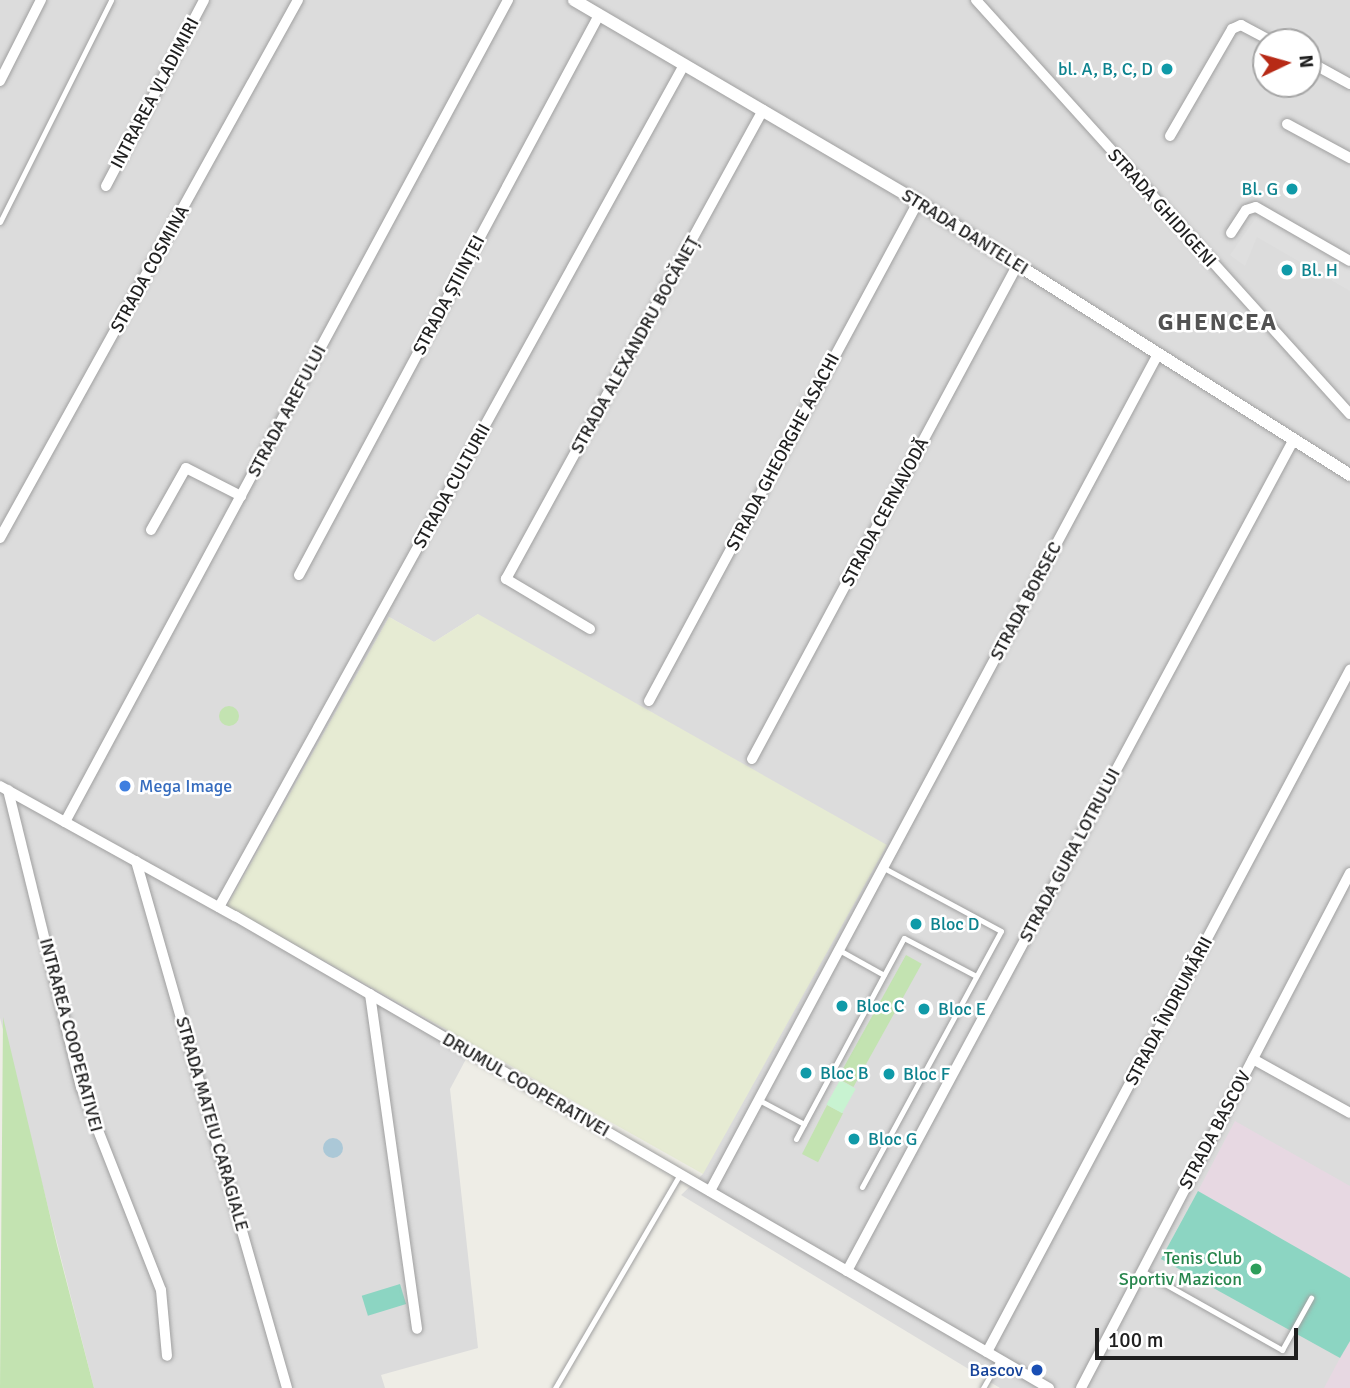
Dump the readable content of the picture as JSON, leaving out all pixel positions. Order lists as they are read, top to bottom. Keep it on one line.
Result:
{"streets":{"street":["INTRAREA VLADIMIRI","STRADA GHIDIGENI","STRADA DANTELEI","STRADA COSMINA","STRADA ȘTIINȚEI","STRADA ALEXANDRU BOCĂNEȚ","STRADA AREFULUI","STRADA GHEORGHE ASACHI","STRADA CULTURII","STRADA CERNAVODĂ","STRADA BORSEC","STRADA GURA LOTRULUI","STRADA ÎNDRUMĂRII","INTRAREA COOPERATIVEI","DRUMUL COOPERATIVEI","STRADA MATEIU CARAGIALE","STRADA BASCOV"]},"crossings":[["STRADA DANTELEI","STRADA ȘTIINȚEI"],["STRADA DANTELEI","STRADA ALEXANDRU BOCĂNEȚ"],["STRADA DANTELEI","STRADA GHEORGHE ASACHI"],["STRADA DANTELEI","STRADA CULTURII"],["STRADA DANTELEI","STRADA CERNAVODĂ"],["STRADA DANTELEI","STRADA BORSEC"],["STRADA DANTELEI","STRADA GURA LOTRULUI"],["STRADA AREFULUI","DRUMUL COOPERATIVEI"],["STRADA CULTURII","DRUMUL COOPERATIVEI"],["STRADA BORSEC","DRUMUL COOPERATIVEI"],["STRADA GURA LOTRULUI","DRUMUL COOPERATIVEI"],["STRADA ÎNDRUMĂRII","DRUMUL COOPERATIVEI"],["INTRAREA COOPERATIVEI","DRUMUL COOPERATIVEI"],["DRUMUL COOPERATIVEI","STRADA MATEIU CARAGIALE"]],"districts":["GHENCEA"],"places":["bl. A, B, C, D","Bl. G","Bl. H","Mega Image","Bloc D","Bloc C","Bloc E","Bloc B","Bloc F","Bloc G","Tenis Club Sportiv Mazicon","Bascov"],"scale_bar":"100 m","north":"right"}
